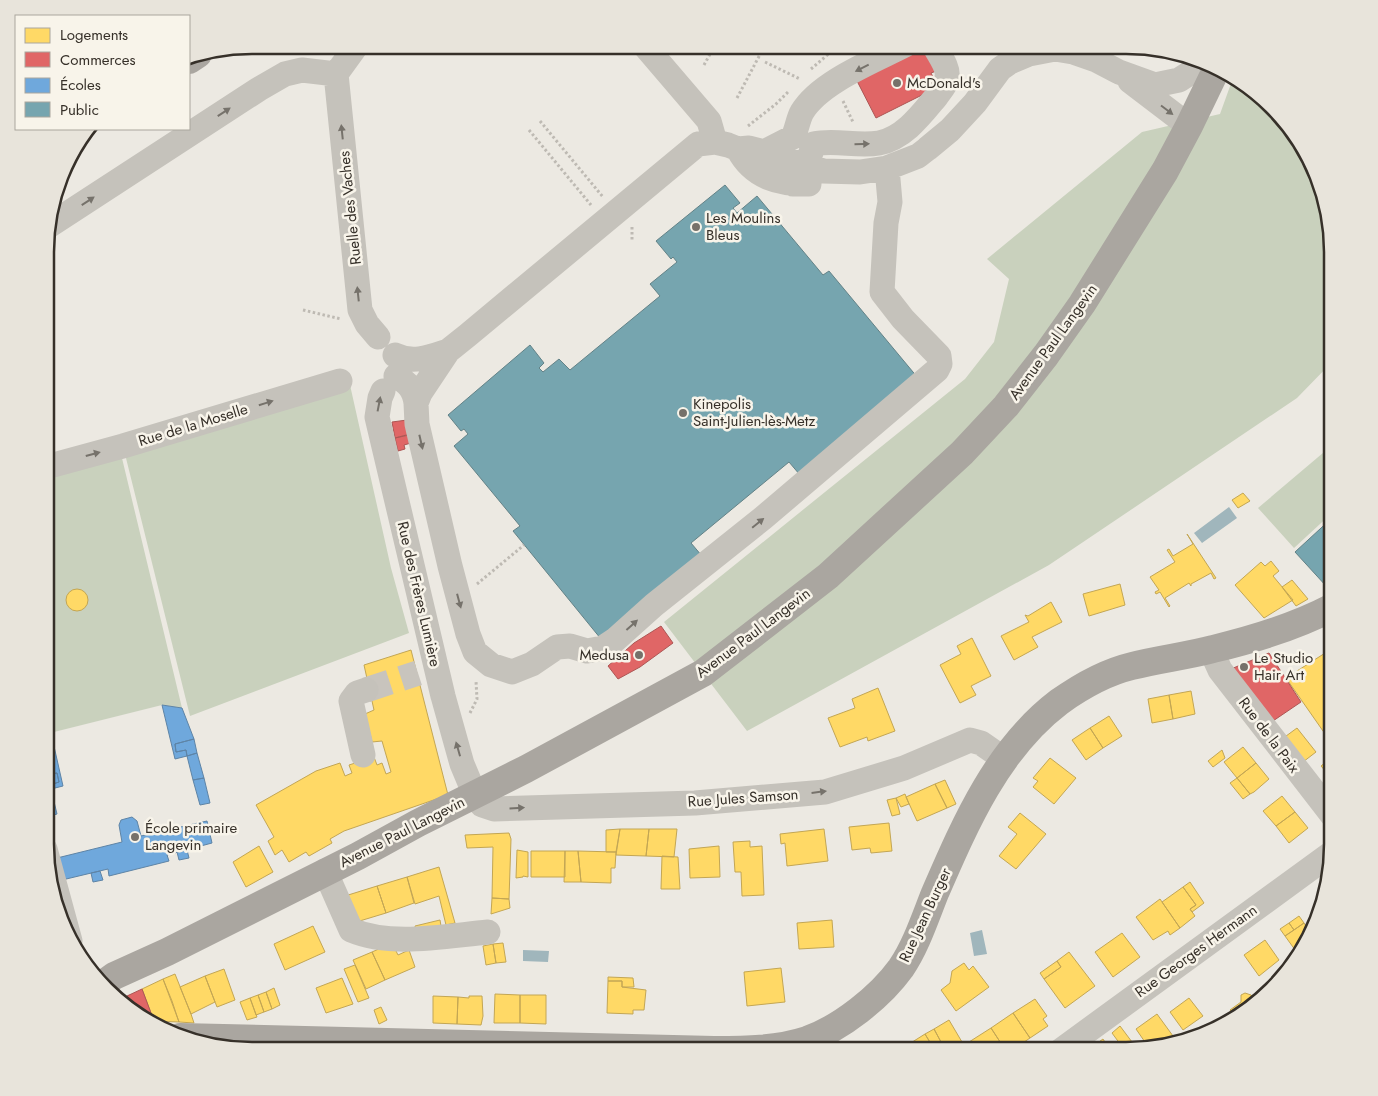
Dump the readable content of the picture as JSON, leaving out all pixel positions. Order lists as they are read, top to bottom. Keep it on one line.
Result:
{"streets":{"main road":["Avenue Paul Langevin","Rue Jean Burger"],"street":["Ruelle des Vaches","Rue de la Moselle","Rue des Frères Lumière","Rue de la Paix","Rue Jules Samson","Rue Georges Hermann"]},"crossings":[["Avenue Paul Langevin","Rue des Frères Lumière"],["Avenue Paul Langevin","Rue Jules Samson"],["Rue des Frères Lumière","Rue Jules Samson"],["Rue de la Paix","Rue Jean Burger"],["Rue Jules Samson","Rue Jean Burger"]],"one_way":["Ruelle des Vaches","Rue de la Moselle","Rue Jules Samson"],"places":["McDonald's","Les Moulins Bleus","Kinepolis Saint-Julien-lès-Metz","Medusa","Le Studio Hair Art","École primaire Langevin"],"legend":["Logements","Commerces","Écoles","Public"]}
